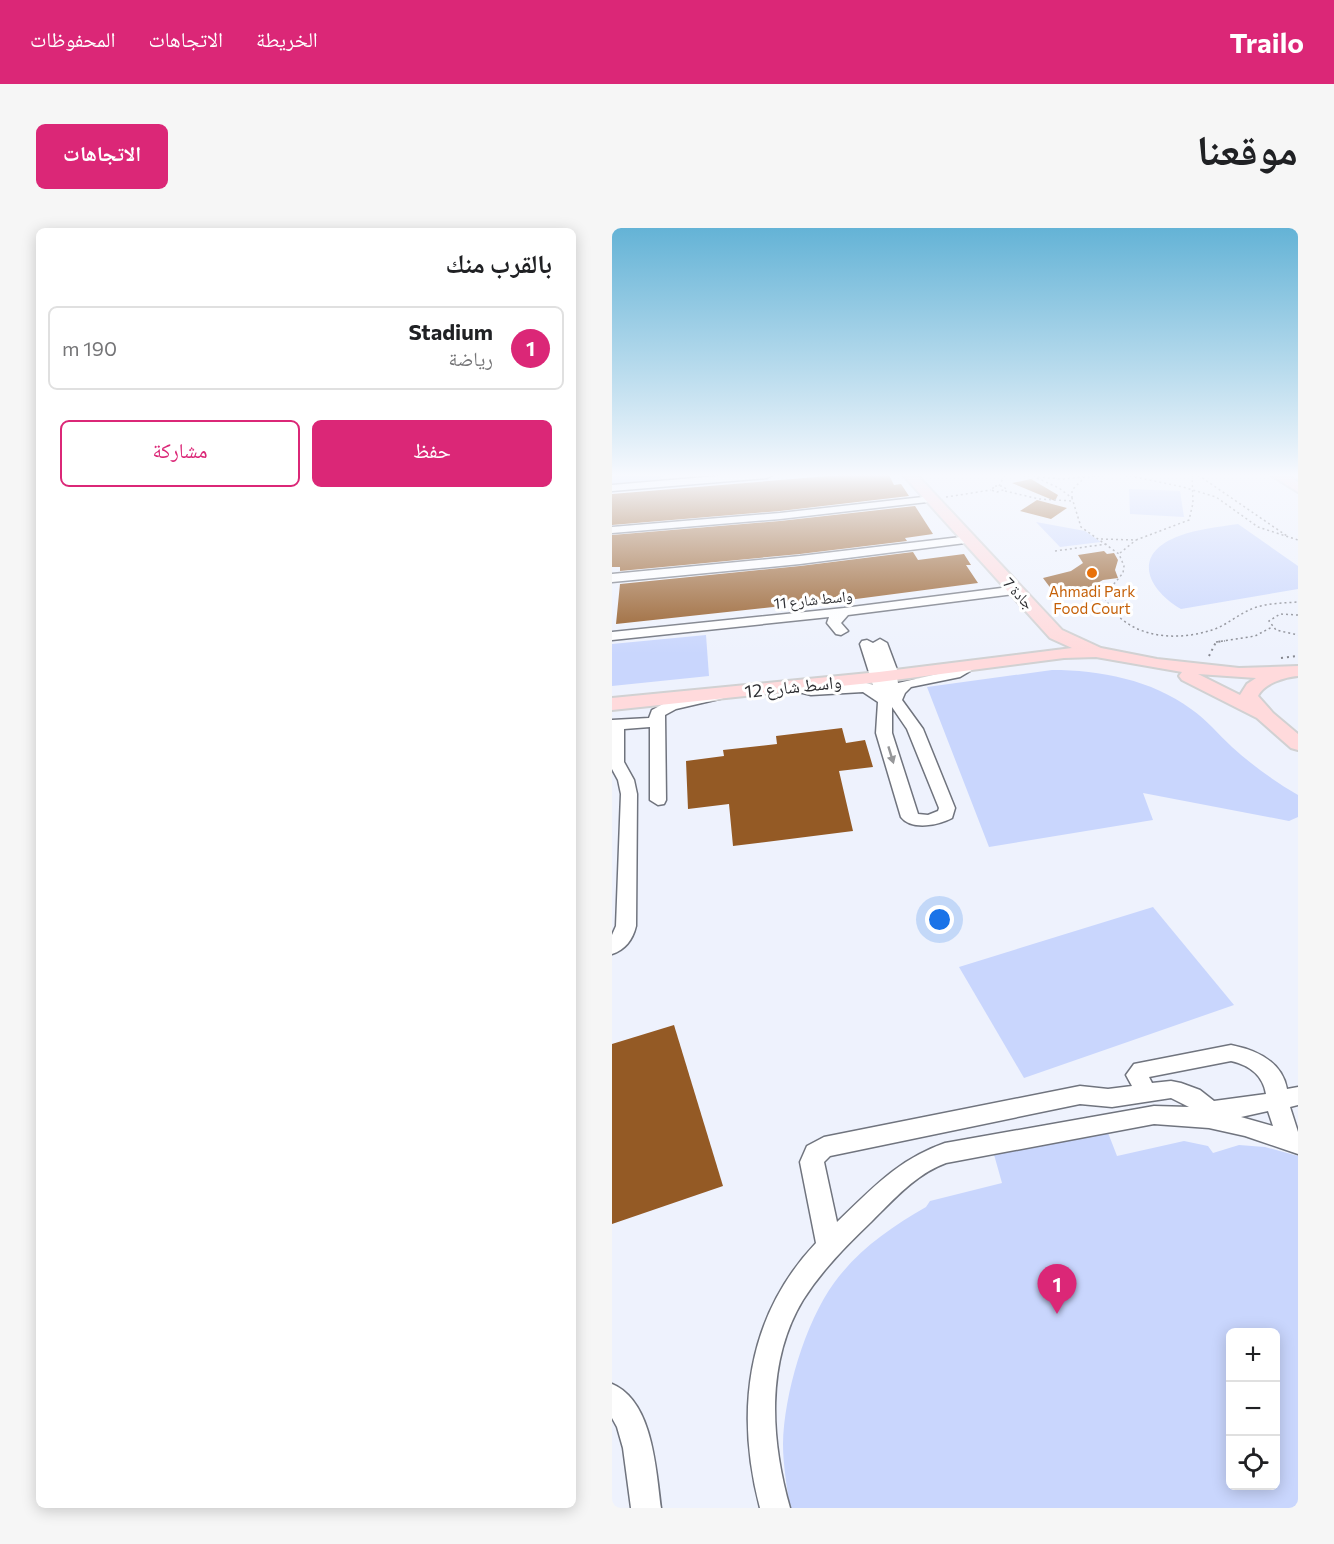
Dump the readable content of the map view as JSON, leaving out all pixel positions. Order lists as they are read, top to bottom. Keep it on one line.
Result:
{"streets":{"main road":["جادة 7","واسط شارع 12"],"street":["واسط شارع 11"]},"crossings":[["جادة 7","واسط شارع 11"],["جادة 7","واسط شارع 12"]],"places":["Ahmadi Park Food Court"],"page":{"header":"Trailo","nav":["الخريطة","الاتجاهات","المحفوظات"],"title":"موقعنا","buttons":["الاتجاهات",["حفظ","مشاركة"]],"heading":"بالقرب منك","list":[{"mark":"1","name":"Stadium","note":"رياضة","value":"190 m"}],"pins":"1","map_buttons":["+","−"]}}
